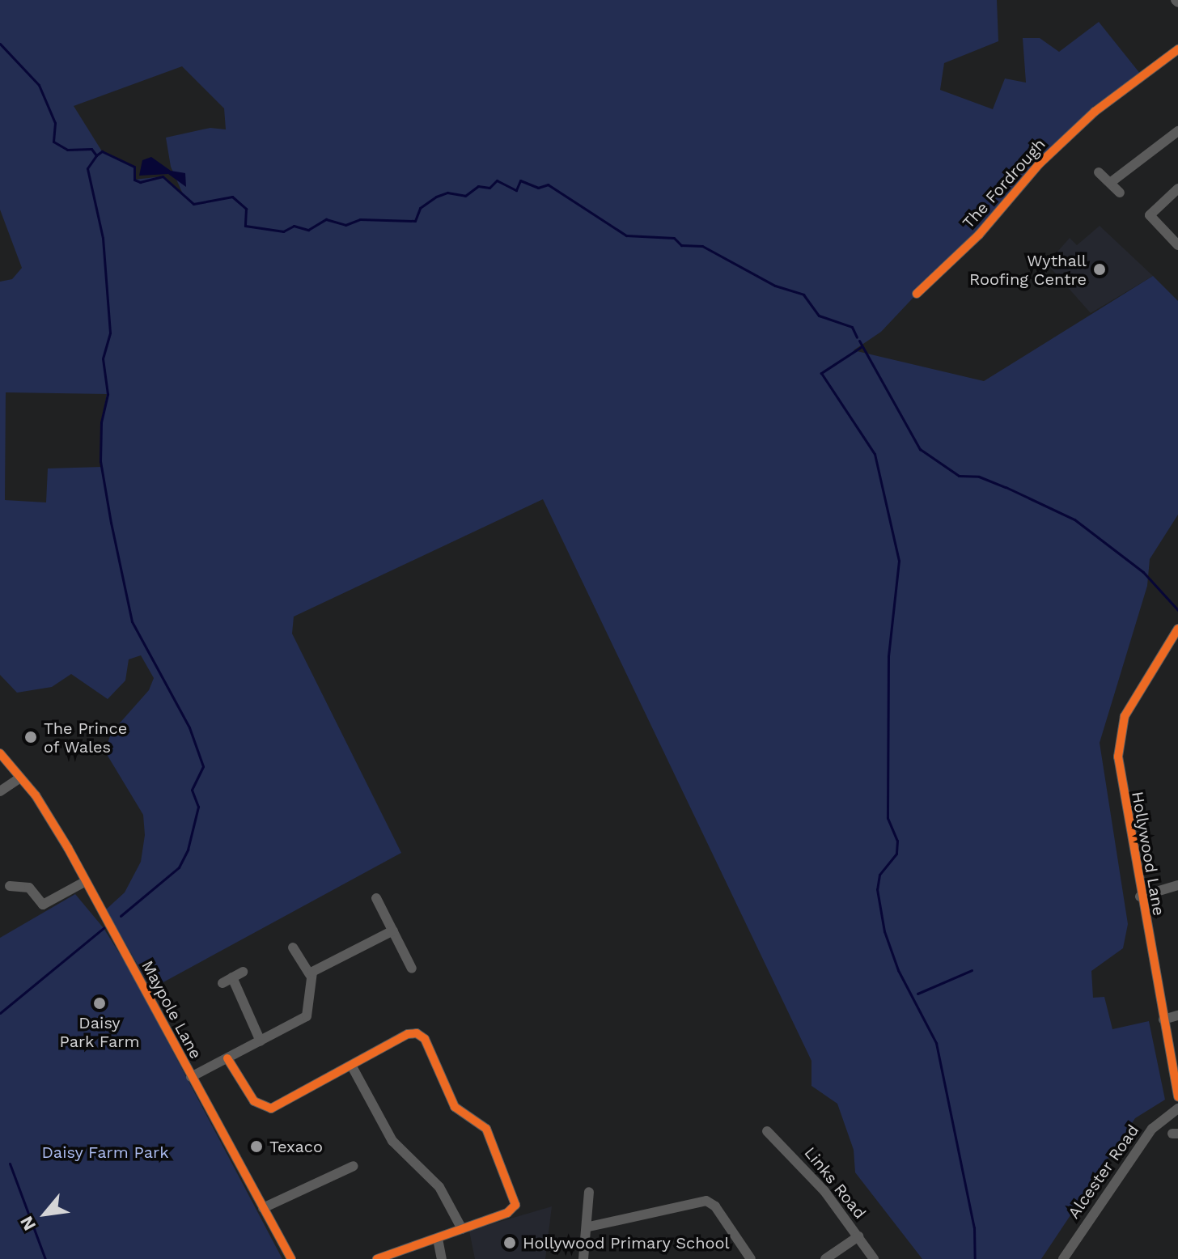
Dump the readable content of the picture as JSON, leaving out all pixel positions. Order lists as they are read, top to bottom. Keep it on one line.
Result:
{"streets":{"street":["The Fordrough","Hollywood Lane","Maypole Lane","Alcester Road","Links Road"]},"parks":["Daisy Farm Park"],"places":["Wythall Roofing Centre","The Prince of Wales","Daisy Park Farm","Texaco","Hollywood Primary School"],"north":"bottom left"}
